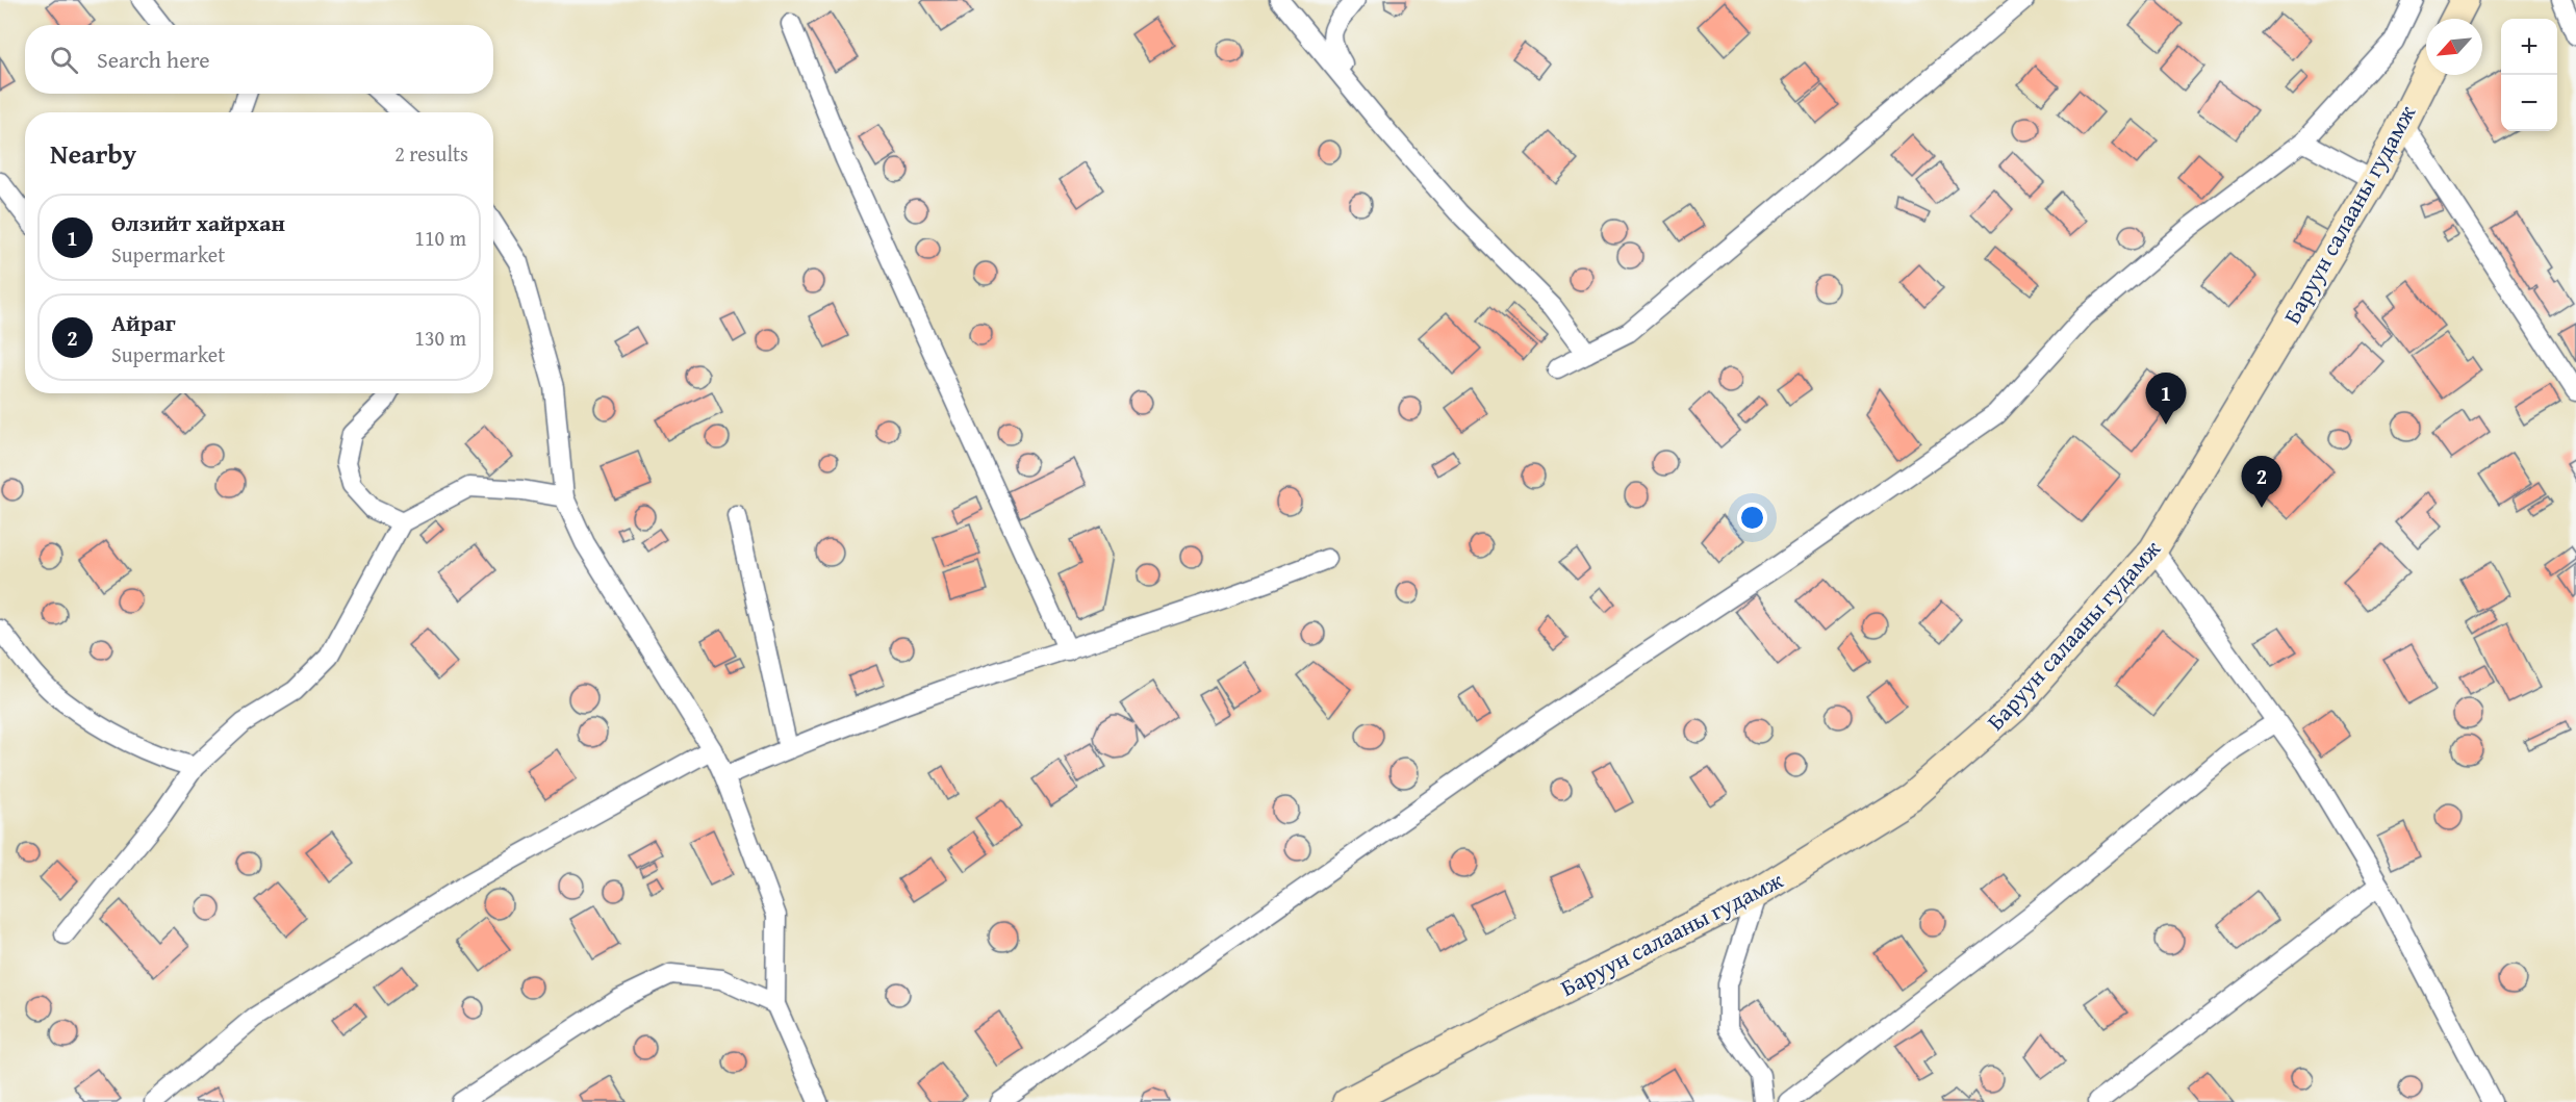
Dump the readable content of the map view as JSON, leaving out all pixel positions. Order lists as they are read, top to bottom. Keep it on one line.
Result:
{"streets":{"main road":["Баруун салааны гудамж"]},"north":"bottom left","page":{"map_buttons":["+","−"],"search":"Search here","heading":["Nearby","2 results"],"list":[{"mark":"1","name":"Өлзийт хайрхан","note":"Supermarket","value":"110 m"},{"mark":"2","name":"Айраг","note":"Supermarket","value":"130 m"}],"pins":["1","2"]}}
